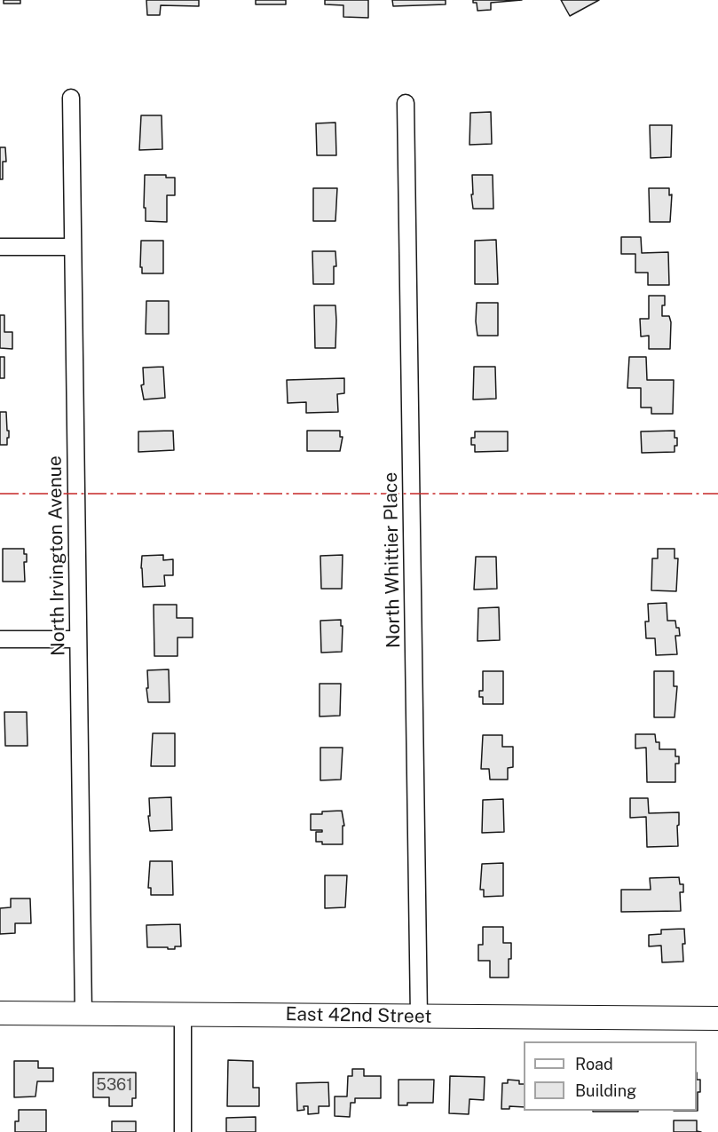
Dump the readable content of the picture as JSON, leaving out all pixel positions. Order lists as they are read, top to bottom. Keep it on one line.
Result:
{"streets":{"street":["North Irvington Avenue","North Whittier Place","East 42nd Street"]},"crossings":[["North Irvington Avenue","East 42nd Street"],["North Whittier Place","East 42nd Street"]],"house_numbers":["5361"],"legend":["Road","Building"]}
